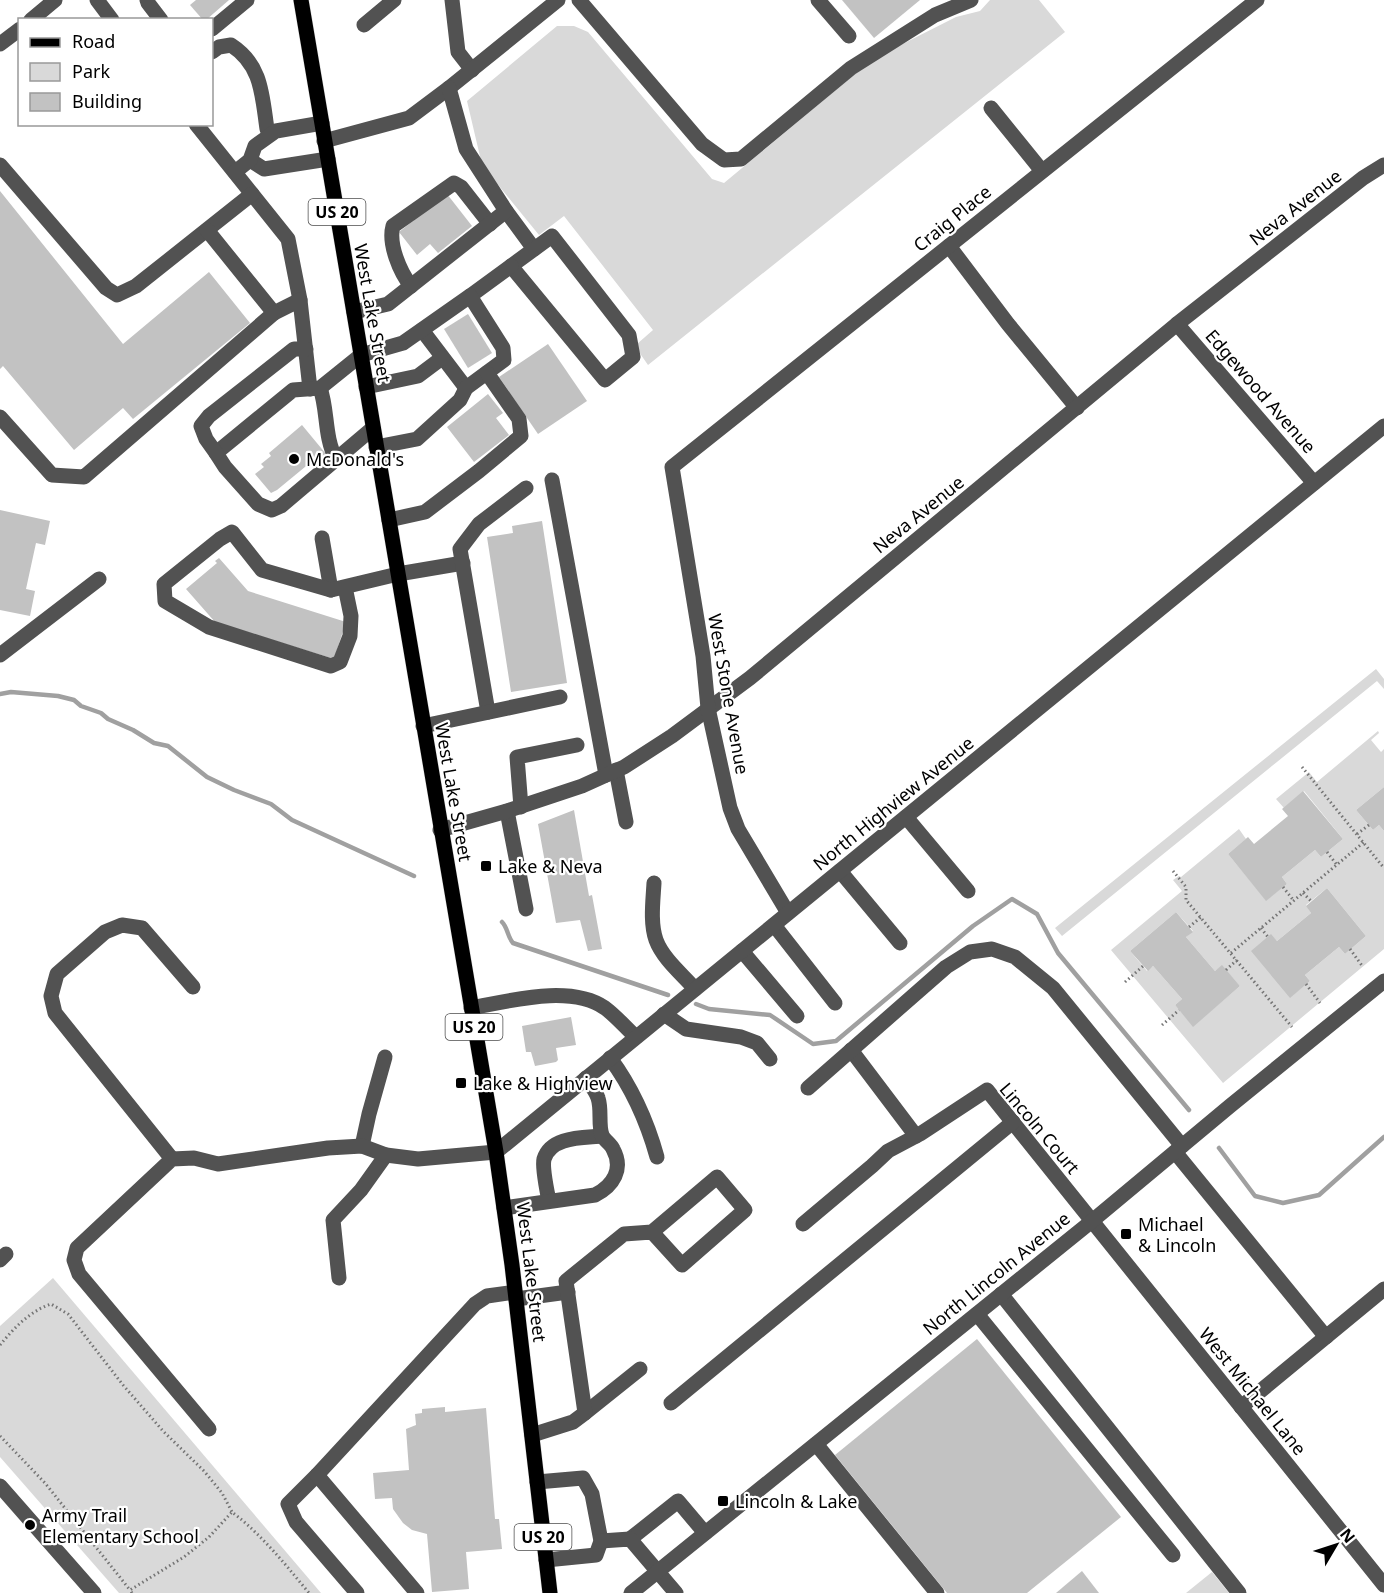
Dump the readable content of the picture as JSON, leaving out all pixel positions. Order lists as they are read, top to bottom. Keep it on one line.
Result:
{"streets":{"main road":["US 20","West Lake Street"],"street":["Neva Avenue","Craig Place","Edgewood Avenue","West Stone Avenue","North Highview Avenue","Lincoln Court","North Lincoln Avenue","West Michael Lane"]},"crossings":[["Neva Avenue","West Lake Street"],["Neva Avenue","Edgewood Avenue"],["Neva Avenue","West Stone Avenue"],["Craig Place","West Stone Avenue"],["West Lake Street","North Highview Avenue"],["Edgewood Avenue","North Highview Avenue"],["West Stone Avenue","North Highview Avenue"],["Lincoln Court","North Lincoln Avenue"],["Lincoln Court","West Michael Lane"],["North Lincoln Avenue","West Michael Lane"]],"places":{"other":["McDonald's","Army Trail Elementary School"],"transit":["Lake & Neva","Lake & Highview","Michael & Lincoln","Lincoln & Lake"]},"legend":["Road","Park","Building"],"north":"top right"}
